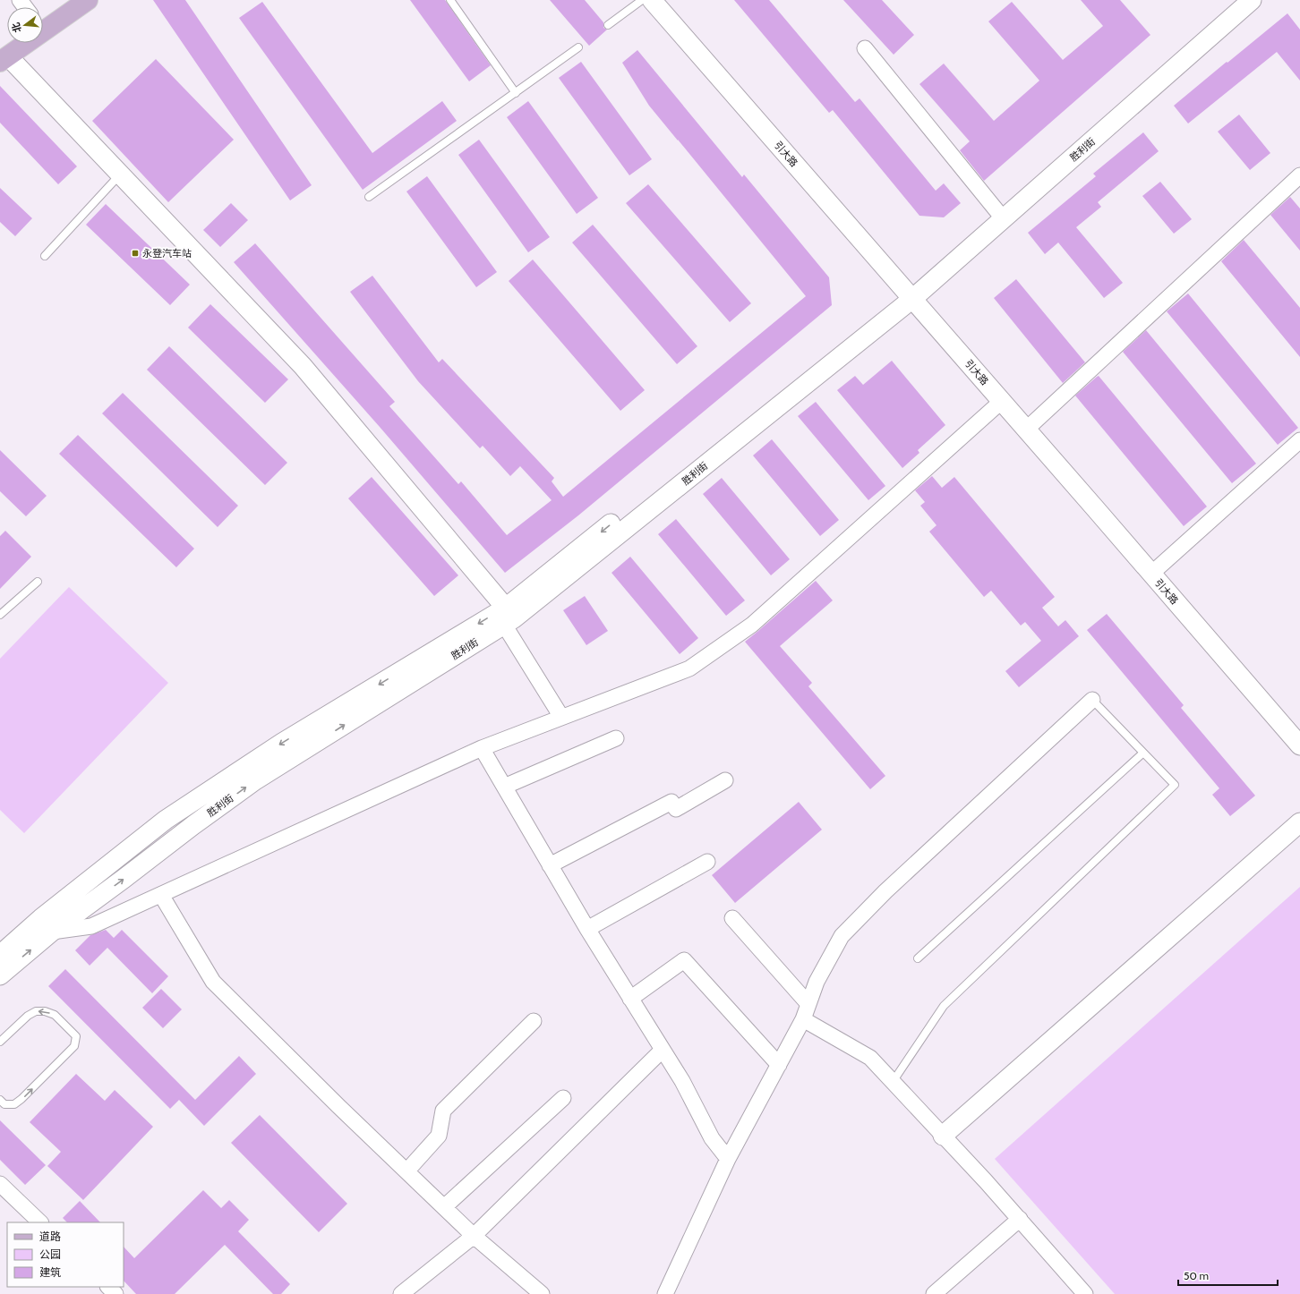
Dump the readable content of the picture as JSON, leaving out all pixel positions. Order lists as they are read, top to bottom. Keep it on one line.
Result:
{"streets":{"street":["胜利街","引大路"]},"crossings":[["胜利街","引大路"]],"places":{"transit":["永登汽车站"]},"legend":["道路","公园","建筑"],"scale_bar":"50 m","north":"left"}
